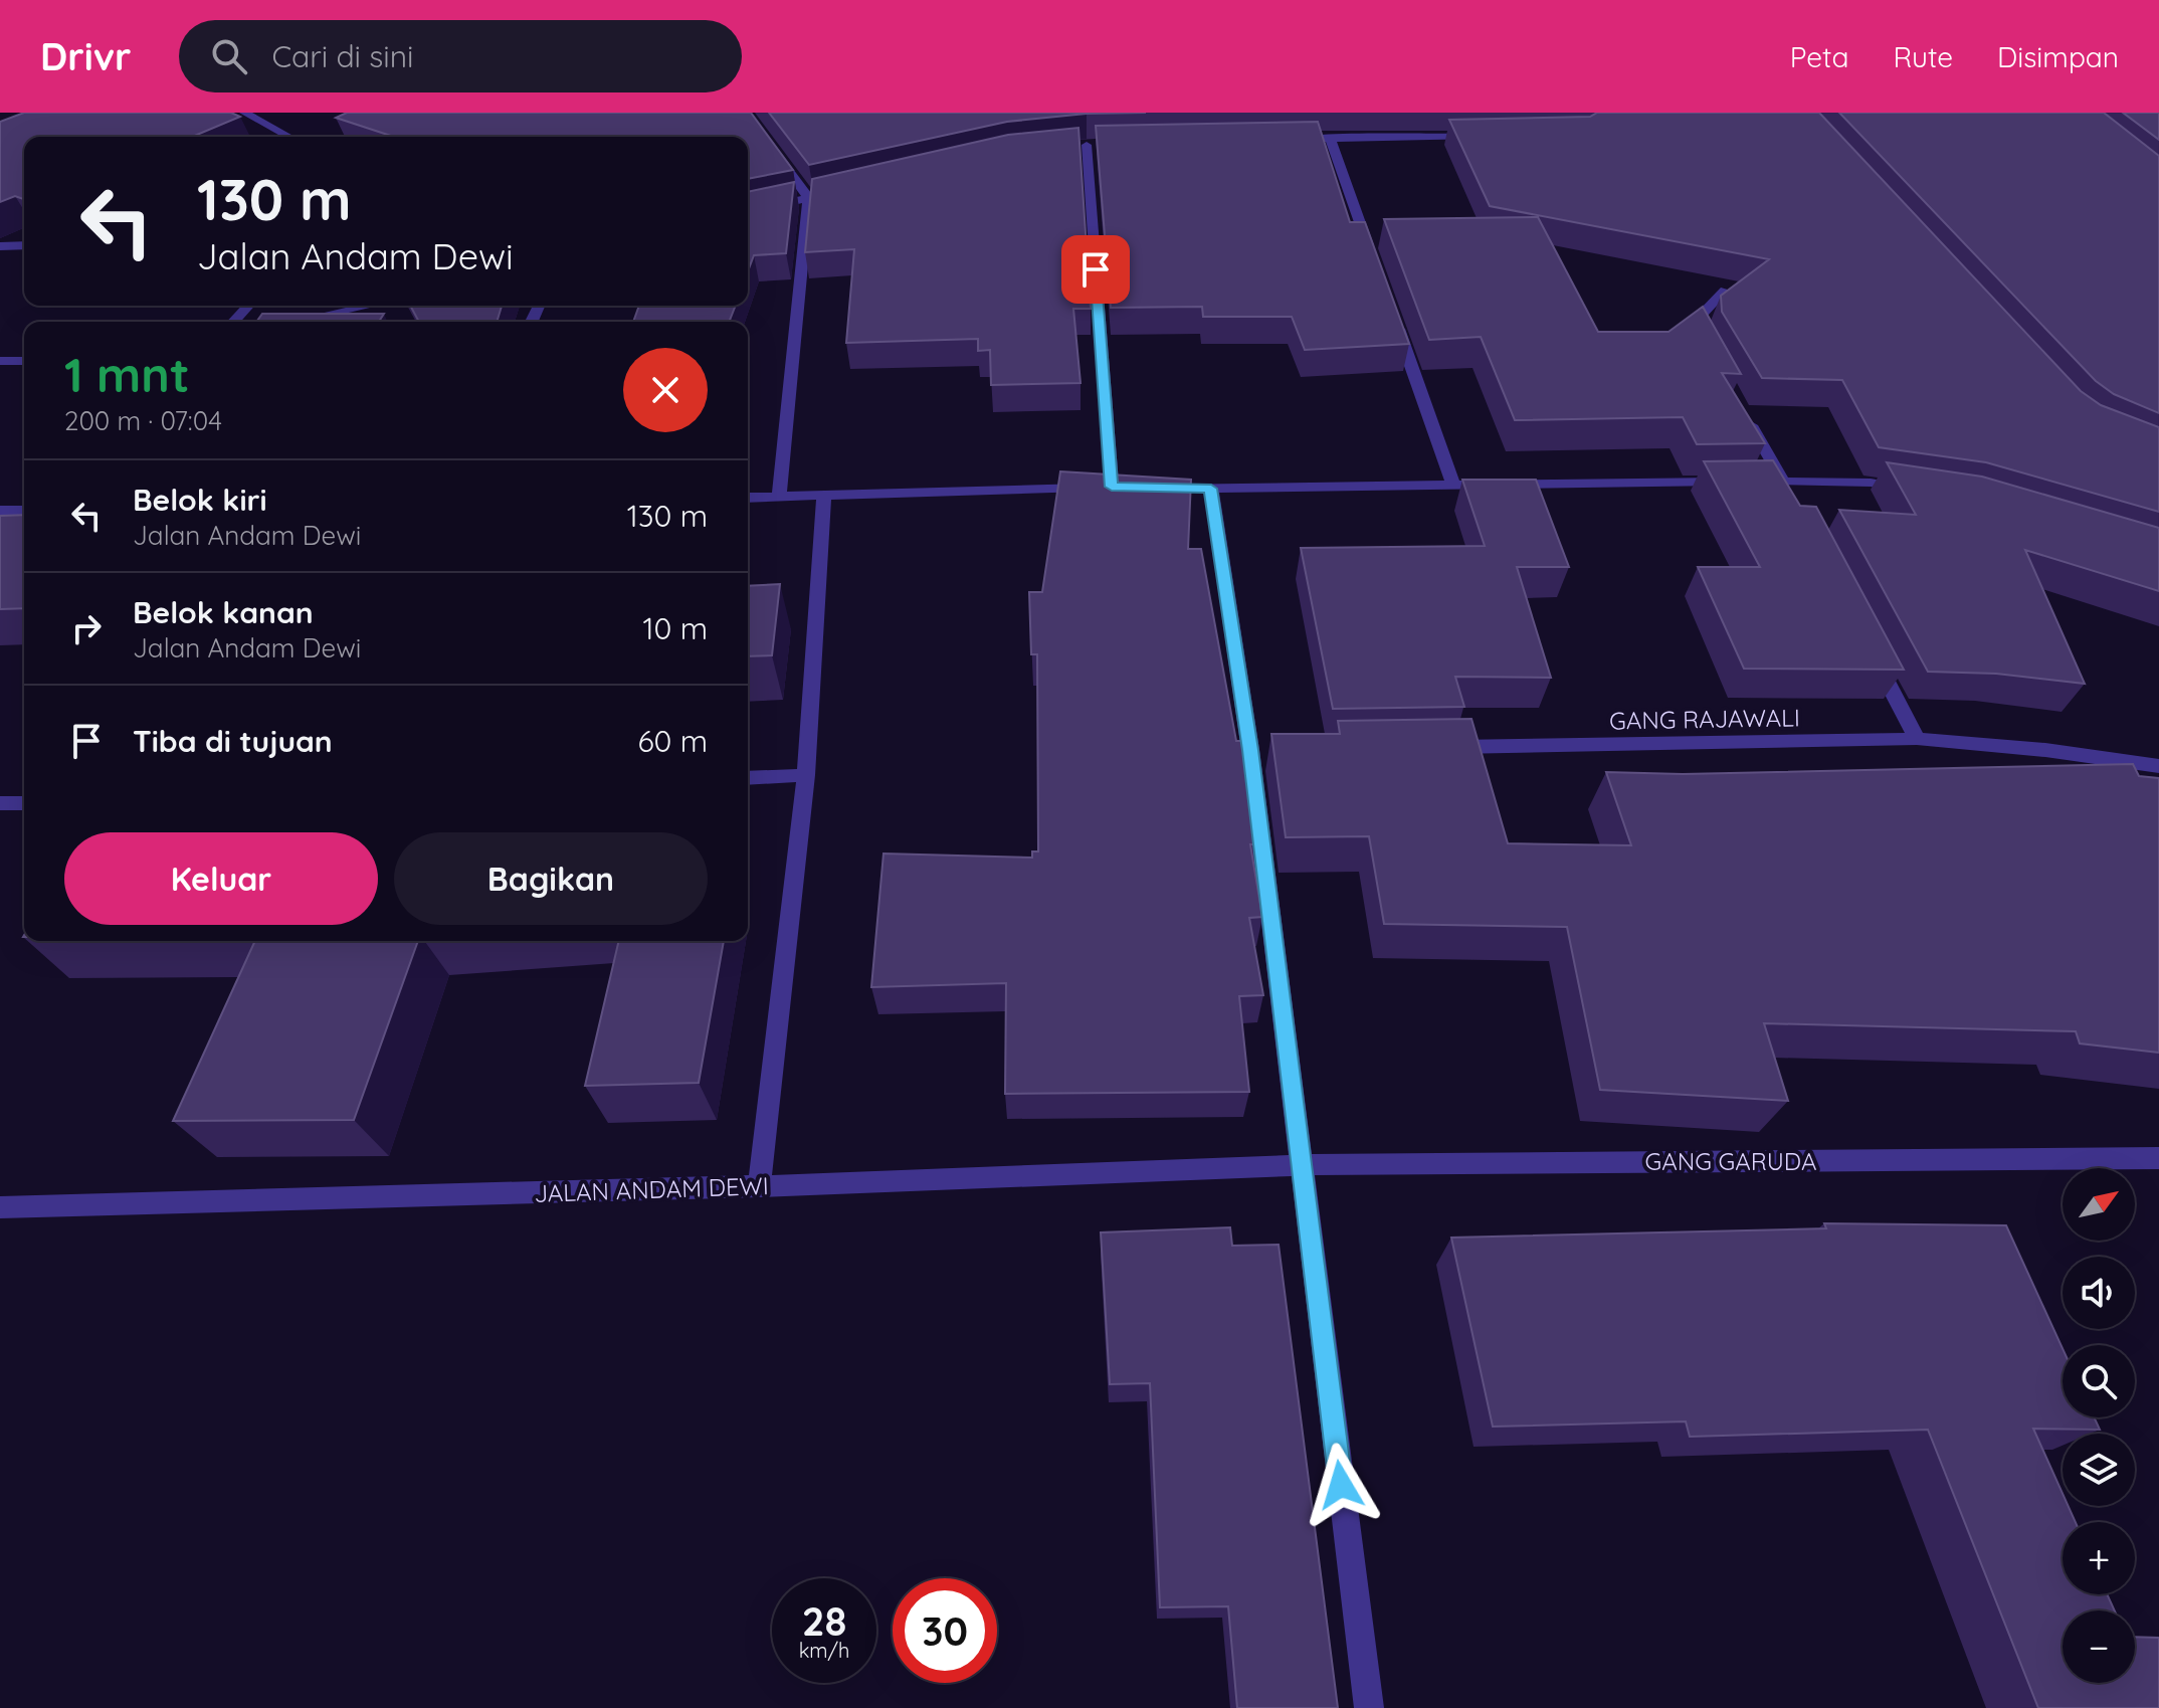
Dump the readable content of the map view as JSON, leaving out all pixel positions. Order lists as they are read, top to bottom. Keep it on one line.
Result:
{"streets":{"street":["GANG RAJAWALI","GANG GARUDA","JALAN ANDAM DEWI"]},"crossings":[["GANG GARUDA","JALAN ANDAM DEWI"]],"north":"top right","page":{"header":"Drivr","search":"Cari di sini","nav":["Peta","Rute","Disimpan"],"turn":["130 m","Jalan Andam Dewi"],"heading":["1 mnt","200 m · 07:04"],"list":[{"name":"Belok kiri","note":"Jalan Andam Dewi","value":"130 m"},{"name":"Belok kanan","note":"Jalan Andam Dewi","value":"10 m"},{"name":"Tiba di tujuan","value":"60 m"}],"buttons":["Keluar","Bagikan"],"map_buttons":["+","−"],"speed":"28 km/h","limit":"30"}}
